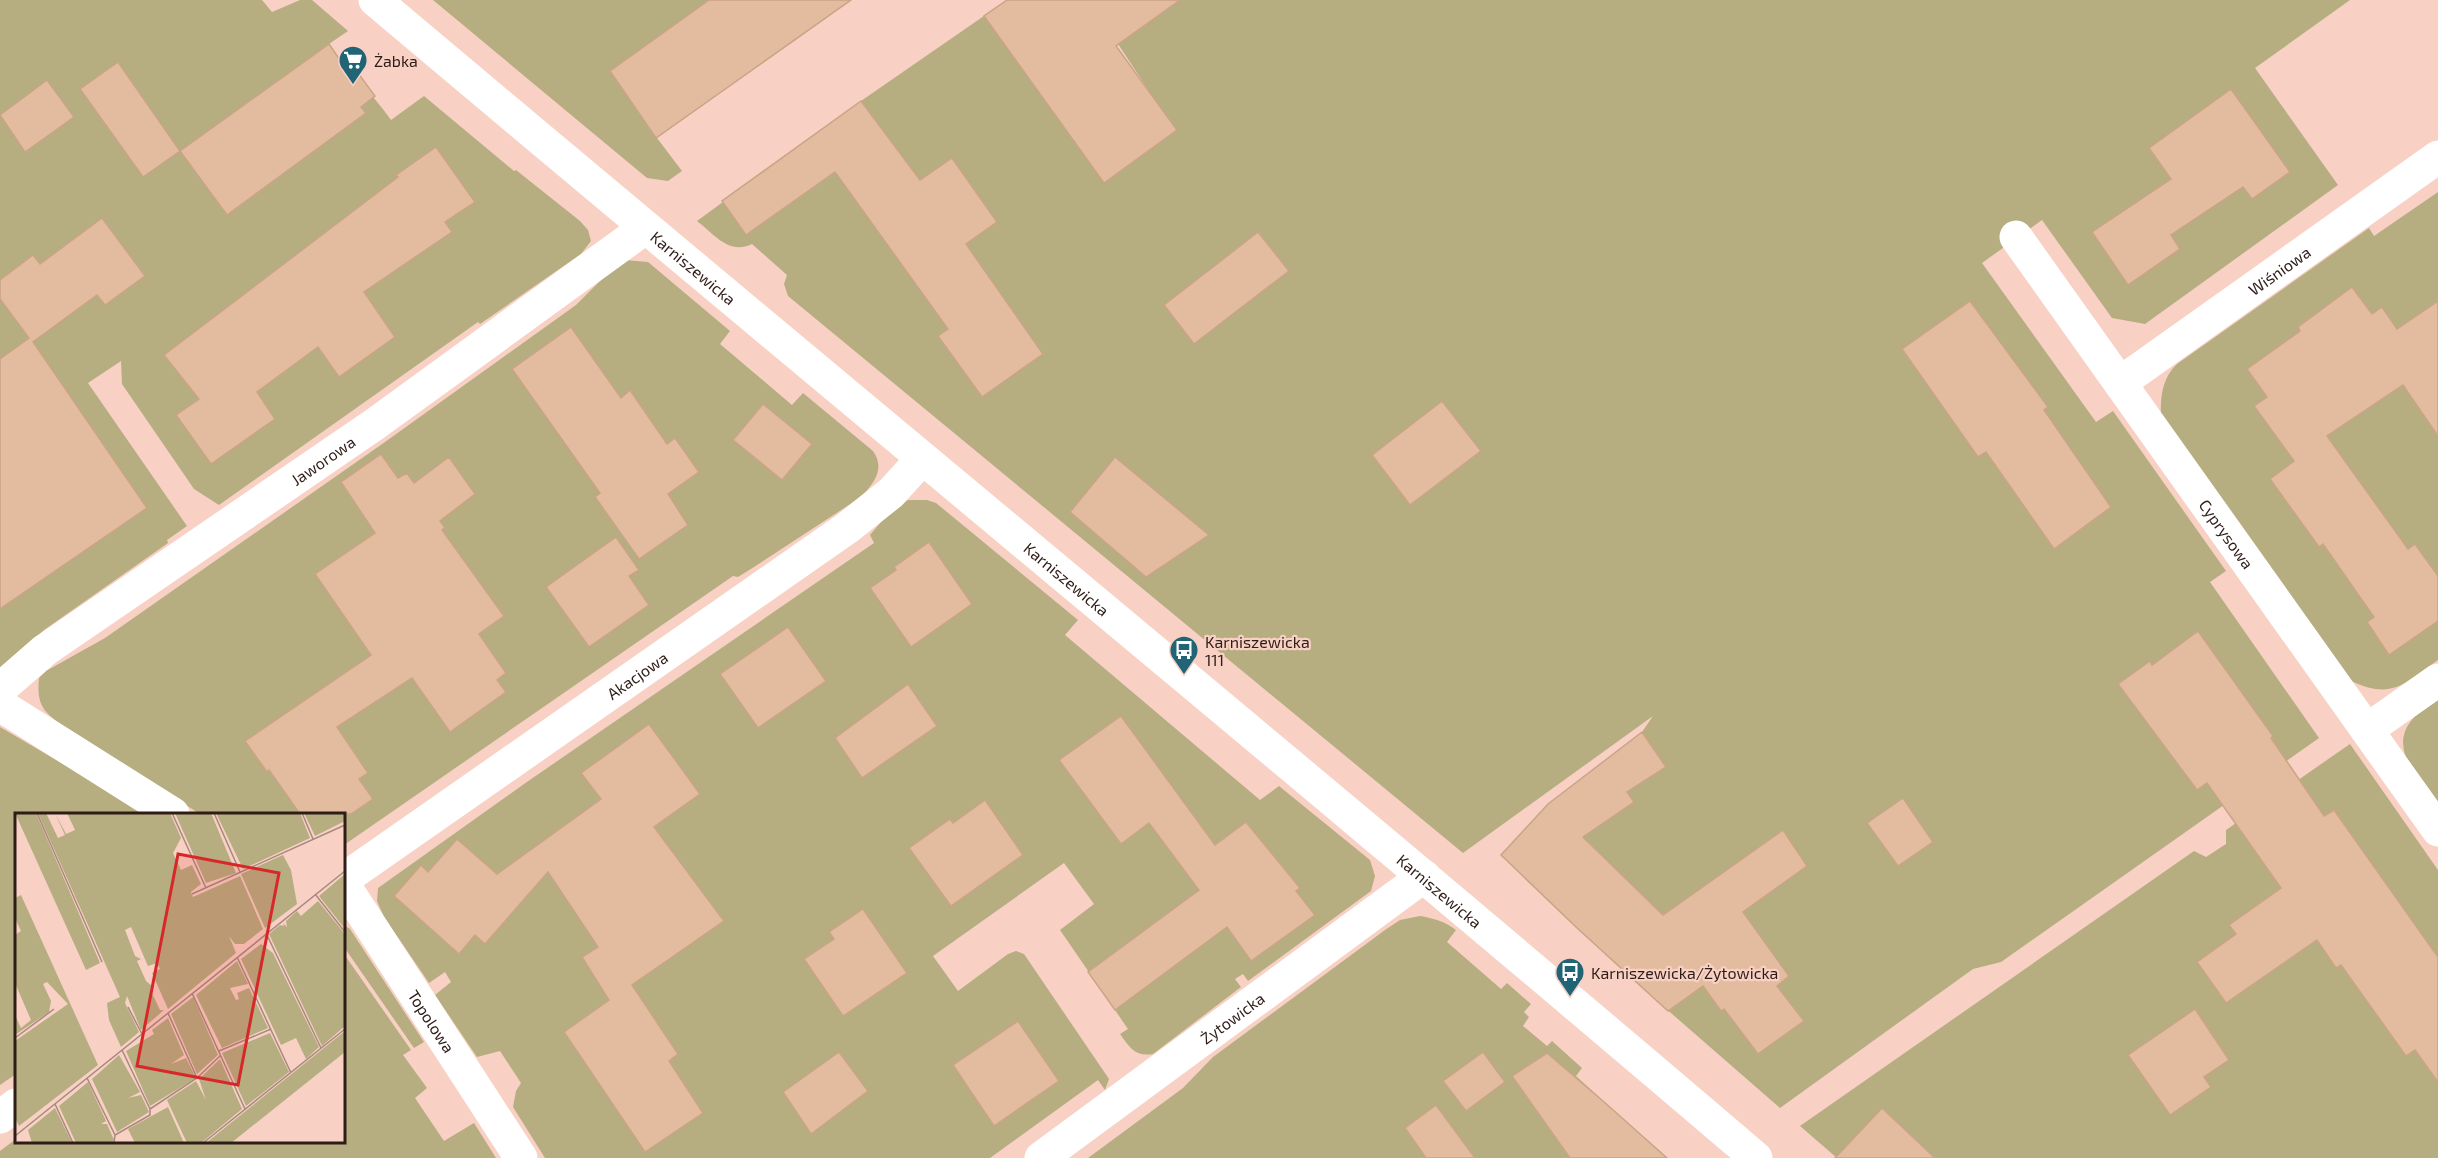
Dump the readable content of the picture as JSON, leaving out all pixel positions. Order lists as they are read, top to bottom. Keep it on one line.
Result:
{"streets":{"street":["Karniszewicka","Wiśniowa","Jaworowa","Cyprysowa","Akacjowa","Żytowicka","Topolowa"]},"crossings":[["Karniszewicka","Jaworowa"],["Karniszewicka","Akacjowa"],["Karniszewicka","Żytowicka"],["Wiśniowa","Cyprysowa"]],"places":{"supermarket":["Żabka"],"bus stop":["Karniszewicka 111","Karniszewicka/Żytowicka"]}}
